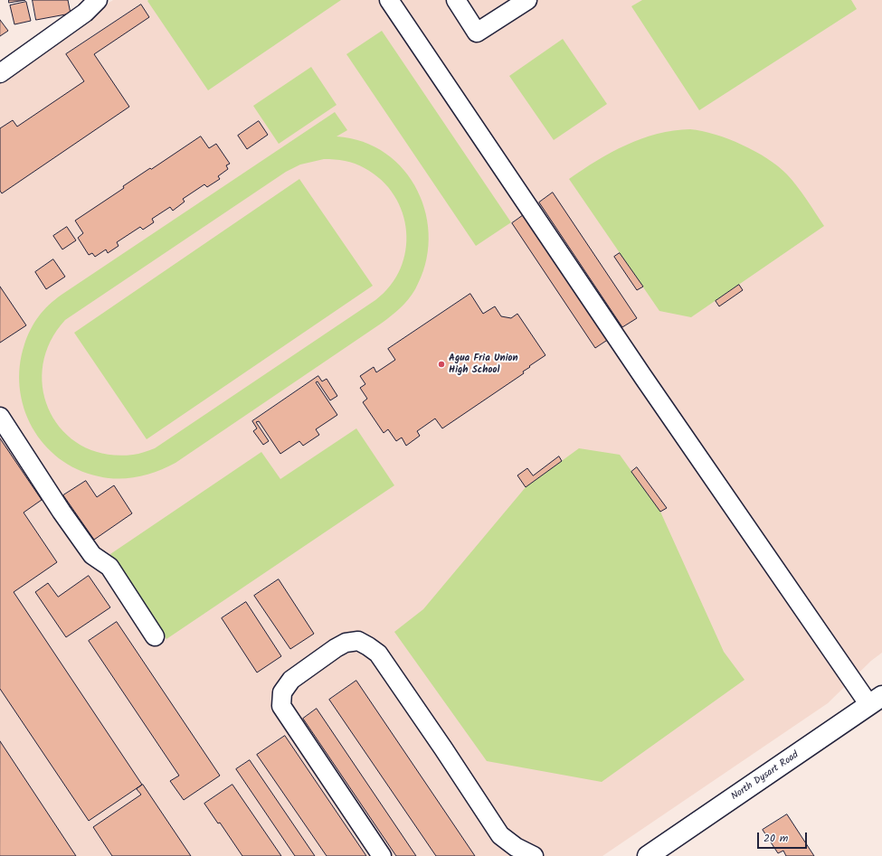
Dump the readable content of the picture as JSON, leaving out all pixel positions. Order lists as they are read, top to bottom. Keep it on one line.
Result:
{"streets":{"main road":["North Dysart Road"]},"places":["Agua Fria Union High School"],"scale_bar":"20 m"}
